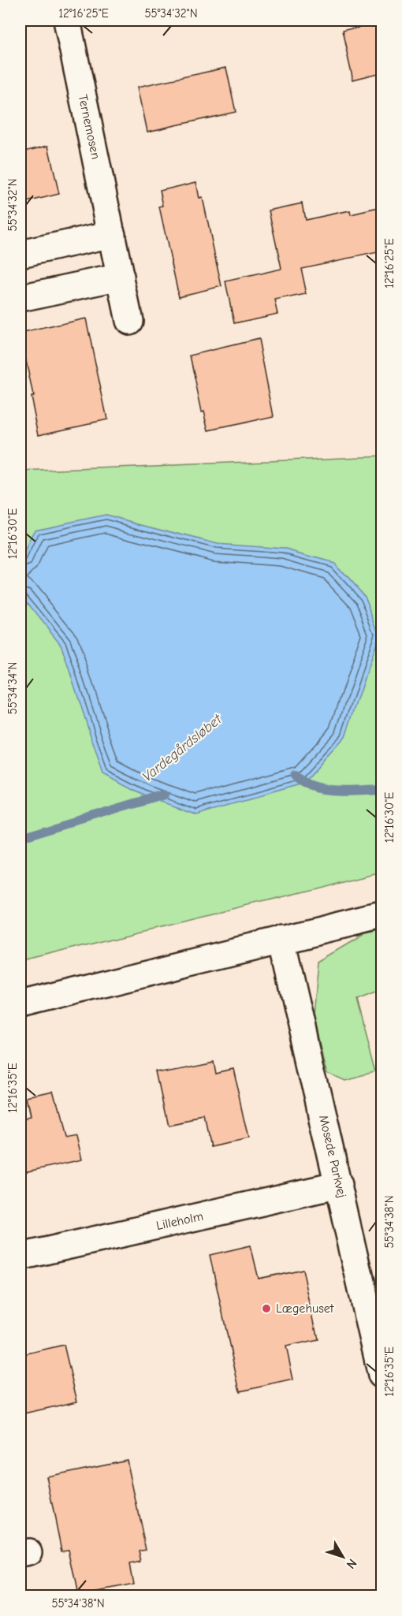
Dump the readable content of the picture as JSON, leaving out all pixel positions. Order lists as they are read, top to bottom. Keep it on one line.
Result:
{"streets":{"street":["Ternemosen","Mosede Parkvej","Lilleholm"]},"crossings":[["Mosede Parkvej","Lilleholm"]],"water":["Vardegårdsløbet"],"places":["Lægehuset"],"north":"bottom right","coordinates":["12°16'25\"E","55°34'32\"N","12°16'30\"E","55°34'34\"N","12°16'35\"E","55°34'38\"N"]}
